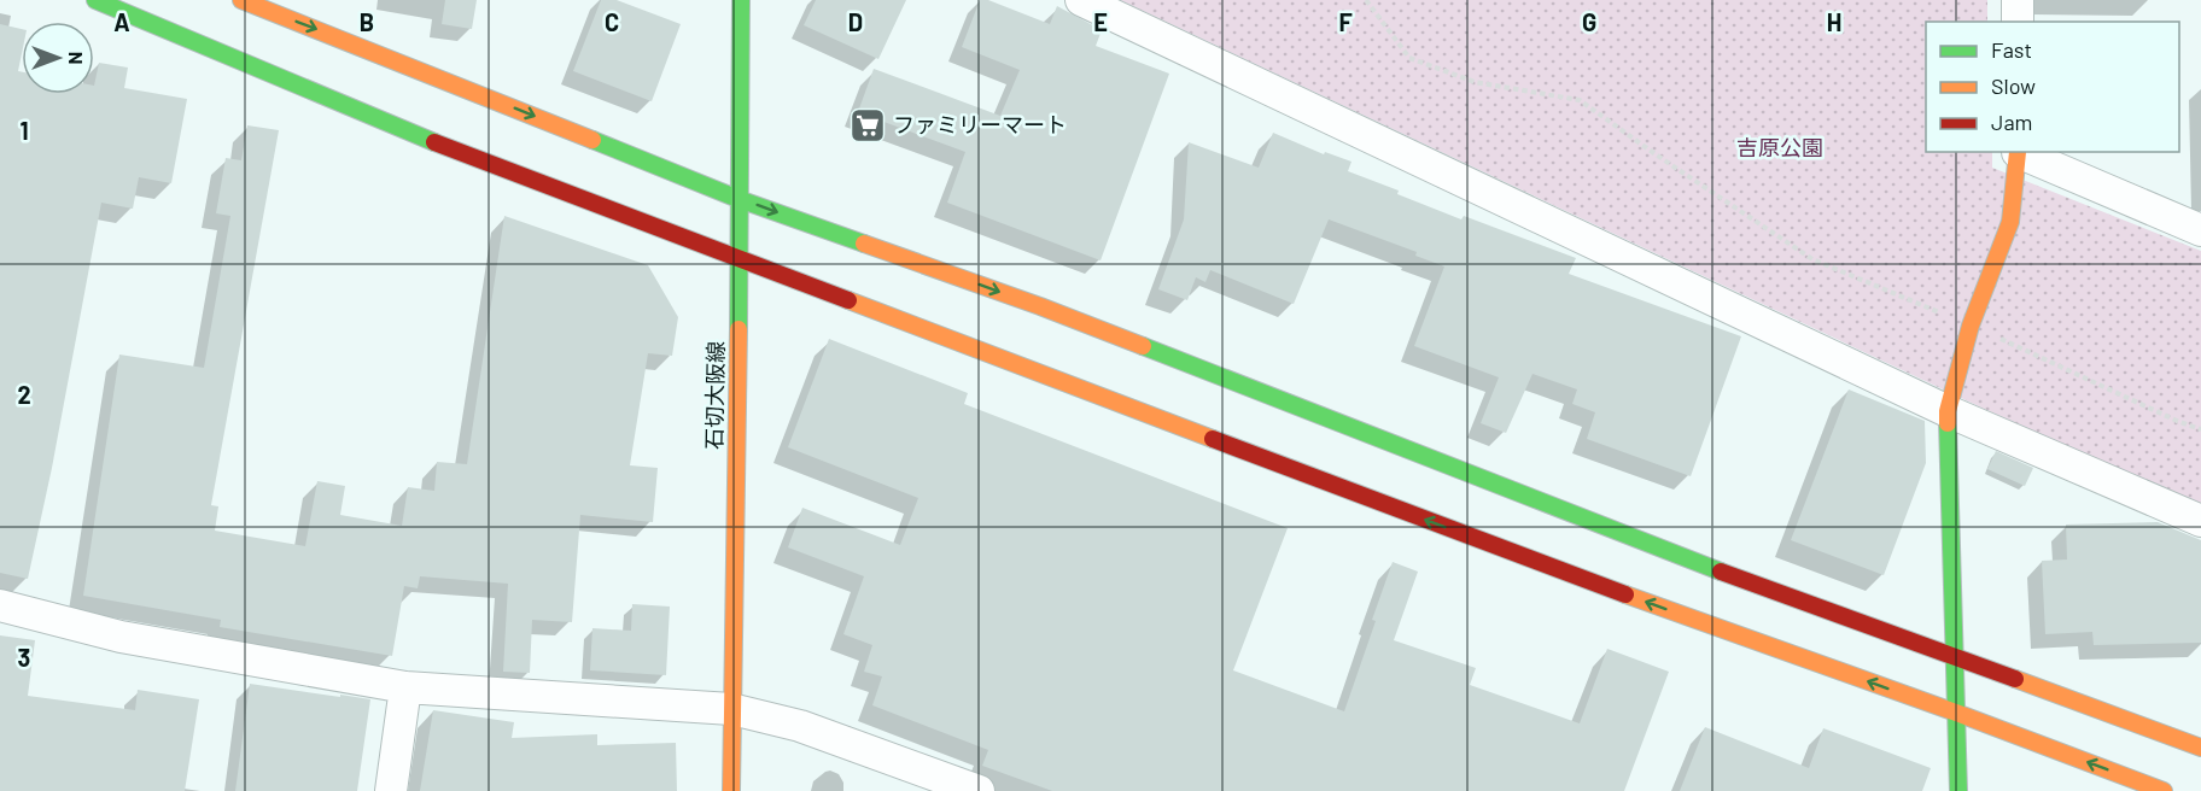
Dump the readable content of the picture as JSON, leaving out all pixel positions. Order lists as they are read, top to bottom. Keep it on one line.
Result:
{"streets":{"street":["石切大阪線"]},"parks":["吉原公園"],"places":{"supermarket":["ファミリーマート"]},"legend":["Fast","Slow","Jam"],"north":"right","grid":{"columns":["A","B","C","D","E","F","G","H"],"rows":["1","2","3"]}}
